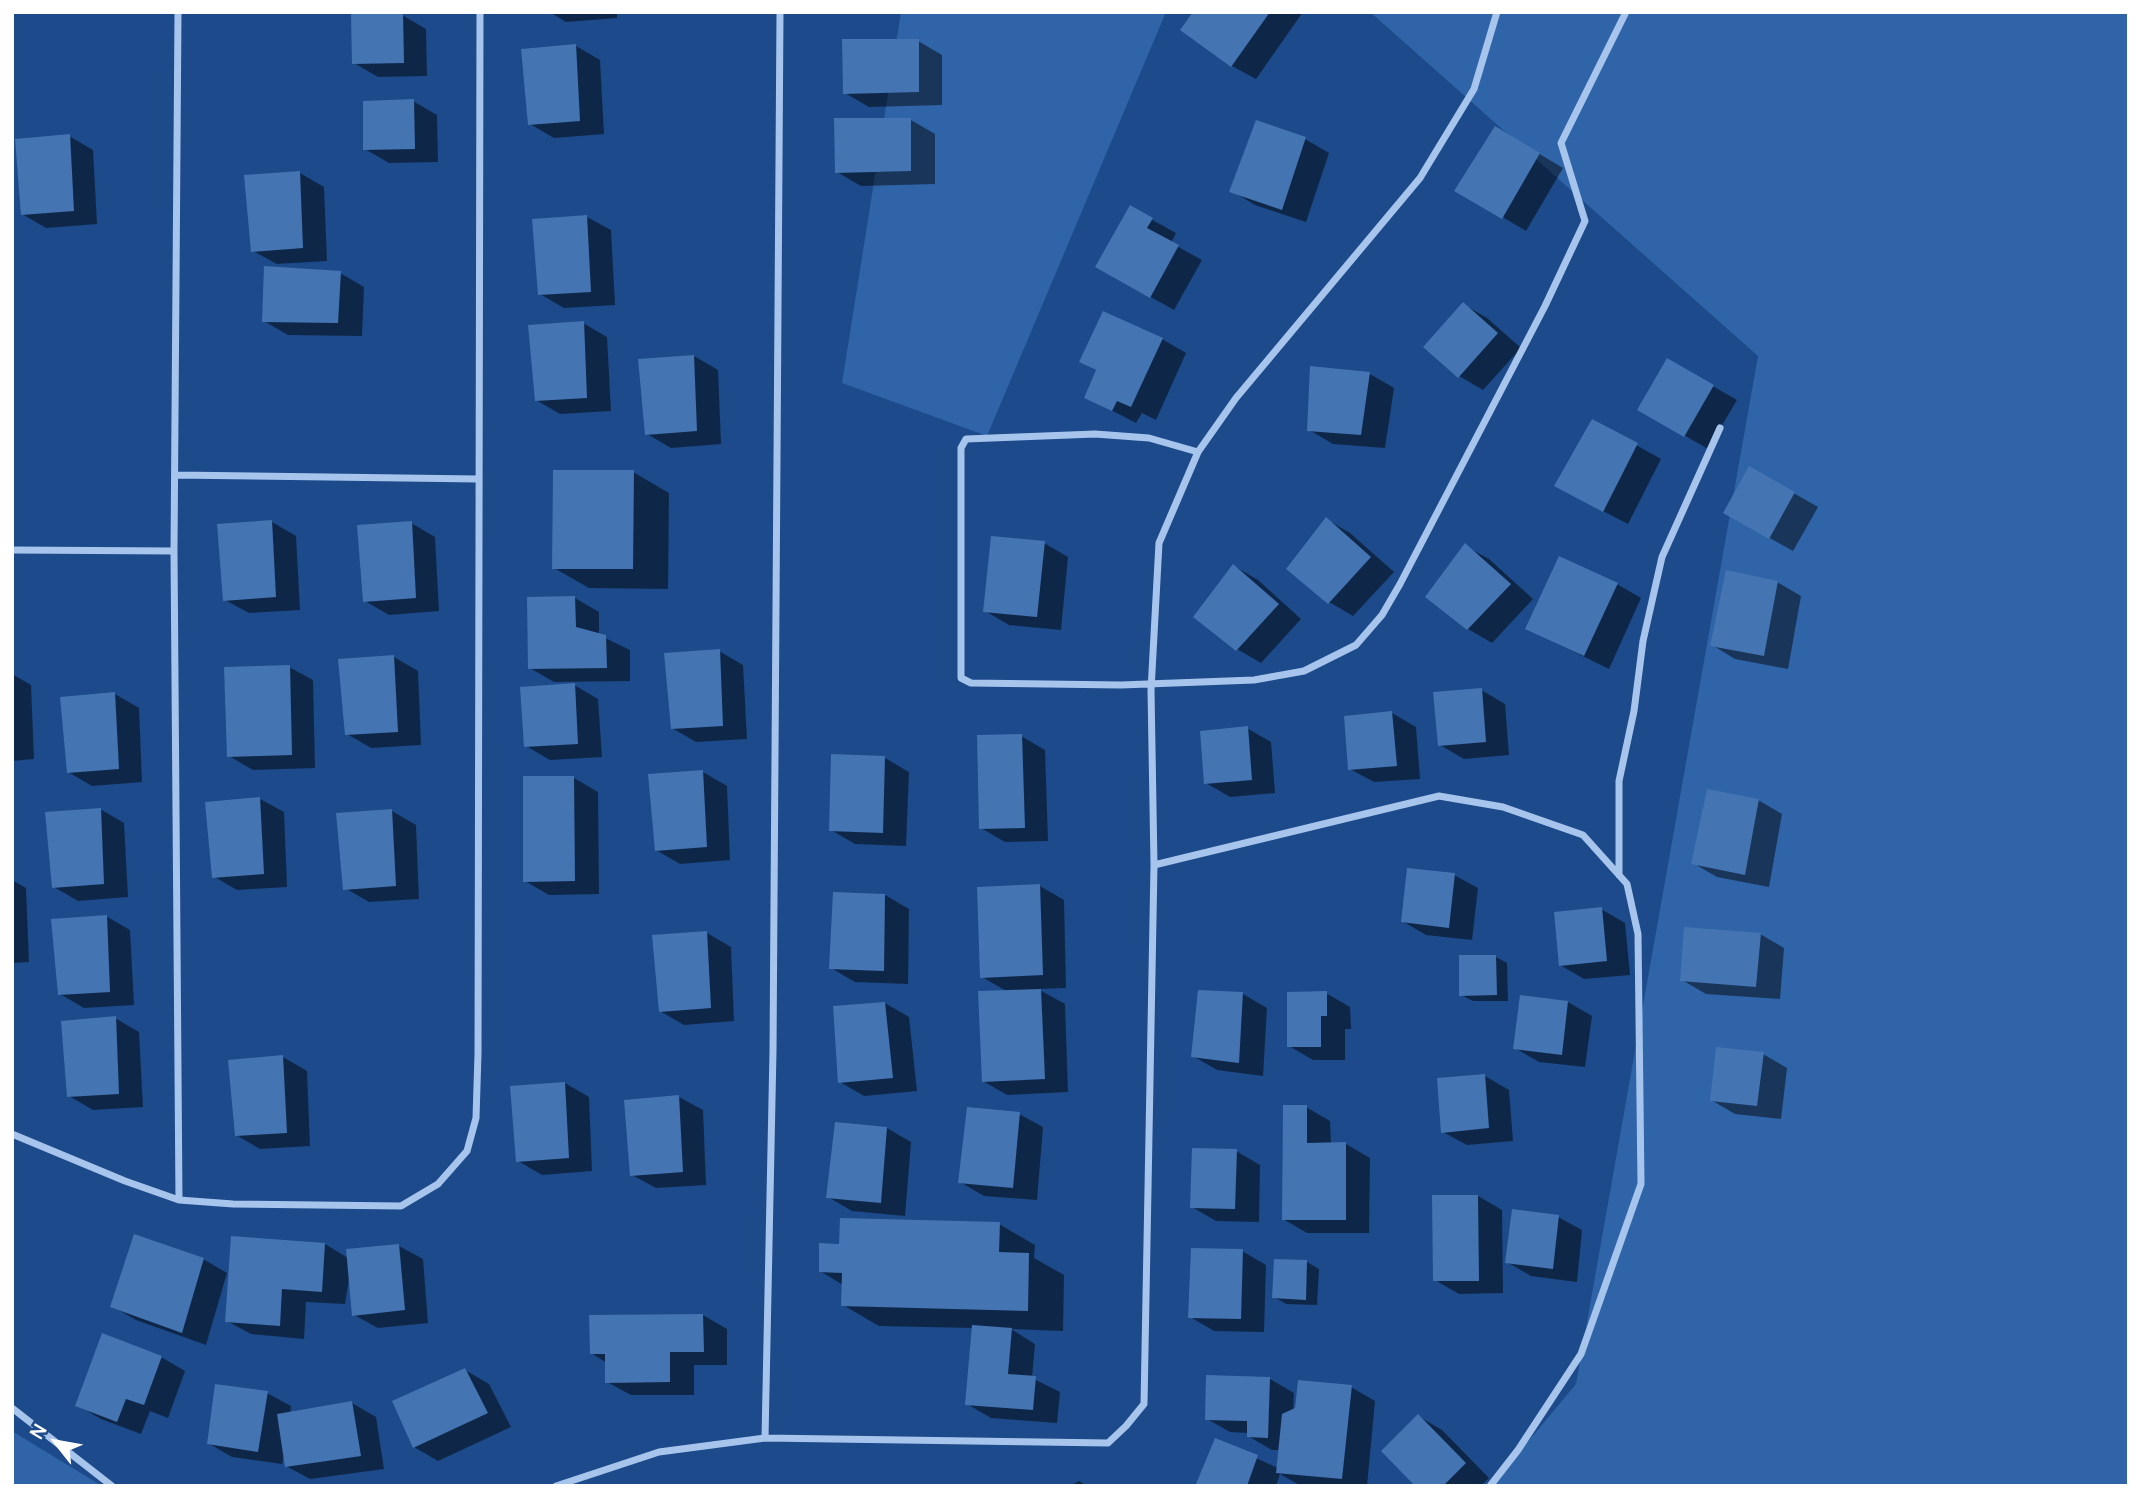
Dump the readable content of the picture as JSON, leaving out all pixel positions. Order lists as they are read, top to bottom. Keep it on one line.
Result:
{"north":"top left"}
